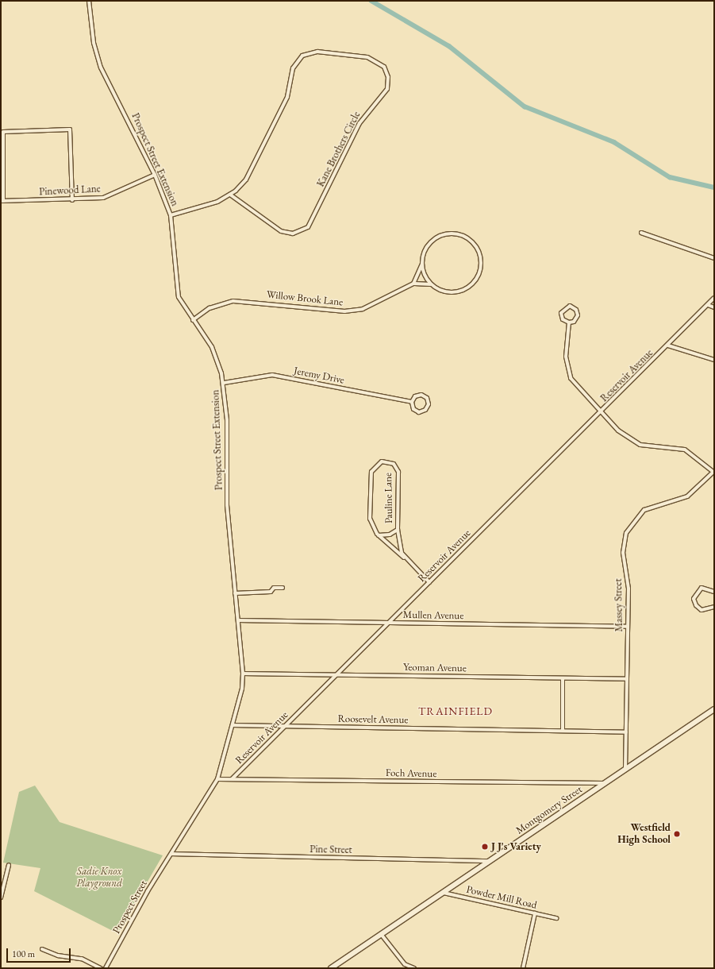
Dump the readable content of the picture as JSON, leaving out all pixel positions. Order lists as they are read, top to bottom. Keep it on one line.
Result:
{"streets":{"main road":["Montgomery Street"],"street":["Kane Brothers Circle","Prospect Street Extension","Pinewood Lane","Willow Brook Lane","Jeremy Drive","Reservoir Avenue","Pauline Lane","Massey Street","Mullen Avenue","Yeoman Avenue","Roosevelt Avenue","Foch Avenue","Pine Street","Powder Mill Road","Prospect Street"]},"crossings":[["Kane Brothers Circle","Prospect Street Extension"],["Prospect Street Extension","Pinewood Lane"],["Prospect Street Extension","Willow Brook Lane"],["Prospect Street Extension","Jeremy Drive"],["Prospect Street Extension","Mullen Avenue"],["Prospect Street Extension","Yeoman Avenue"],["Prospect Street Extension","Roosevelt Avenue"],["Prospect Street Extension","Foch Avenue"],["Prospect Street Extension","Pine Street"],["Prospect Street Extension","Prospect Street"],["Reservoir Avenue","Pauline Lane"],["Reservoir Avenue","Mullen Avenue"],["Reservoir Avenue","Yeoman Avenue"],["Reservoir Avenue","Roosevelt Avenue"],["Reservoir Avenue","Foch Avenue"],["Massey Street","Mullen Avenue"],["Massey Street","Yeoman Avenue"],["Massey Street","Roosevelt Avenue"],["Massey Street","Montgomery Street"],["Foch Avenue","Montgomery Street"],["Montgomery Street","Pine Street"],["Montgomery Street","Powder Mill Road"],["Pine Street","Prospect Street"]],"districts":["TRAINFIELD"],"parks":["Sadie Knox Playground"],"places":["Westfield High School","J J's Variety"],"scale_bar":"100 m"}
